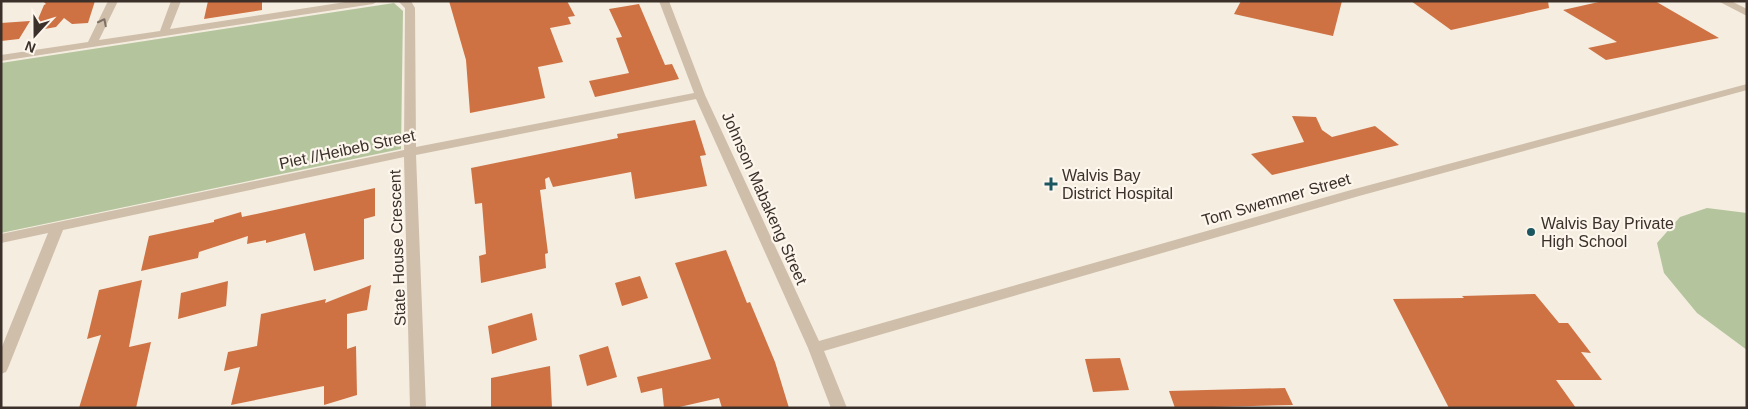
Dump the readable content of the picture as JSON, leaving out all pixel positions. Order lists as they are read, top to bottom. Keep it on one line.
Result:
{"streets":{"street":["Piet //Heibeb Street","Johnson Mabakeng Street","Tom Swemmer Street","State House Crescent"]},"crossings":[["Piet //Heibeb Street","Johnson Mabakeng Street"],["Piet //Heibeb Street","State House Crescent"],["Johnson Mabakeng Street","Tom Swemmer Street"]],"places":{"health":["Walvis Bay District Hospital"],"other":["Walvis Bay Private High School"]},"north":"bottom"}
